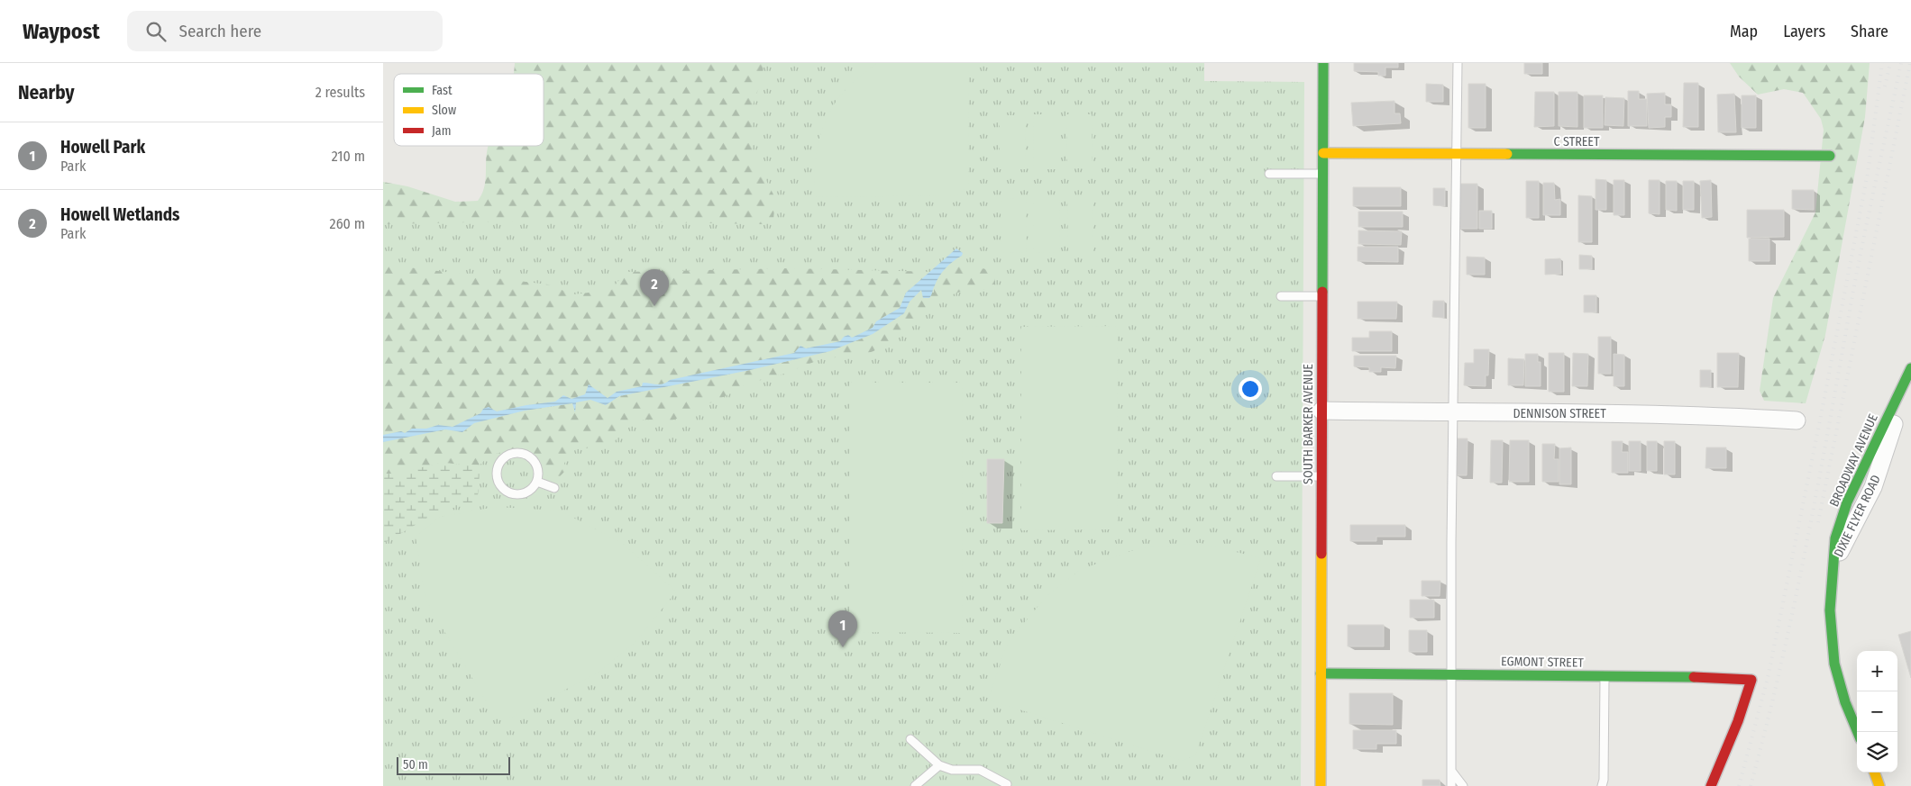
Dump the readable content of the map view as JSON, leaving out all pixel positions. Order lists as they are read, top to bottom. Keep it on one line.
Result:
{"streets":{"street":["C STREET","DENNISON STREET","SOUTH BARKER AVENUE","BROADWAY AVENUE","DIXIE FLYER ROAD","EGMONT STREET"]},"crossings":[["C STREET","SOUTH BARKER AVENUE"],["DENNISON STREET","SOUTH BARKER AVENUE"],["SOUTH BARKER AVENUE","EGMONT STREET"],["BROADWAY AVENUE","DIXIE FLYER ROAD"]],"legend":["Fast","Slow","Jam"],"scale_bar":"50 m","page":{"header":"Waypost","search":"Search here","nav":["Map","Layers","Share"],"heading":["Nearby","2 results"],"list":[{"mark":"1","name":"Howell Park","note":"Park","value":"210 m"},{"mark":"2","name":"Howell Wetlands","note":"Park","value":"260 m"}],"pins":["2","1"],"map_buttons":["+","−"],"scale":"50 m"}}
